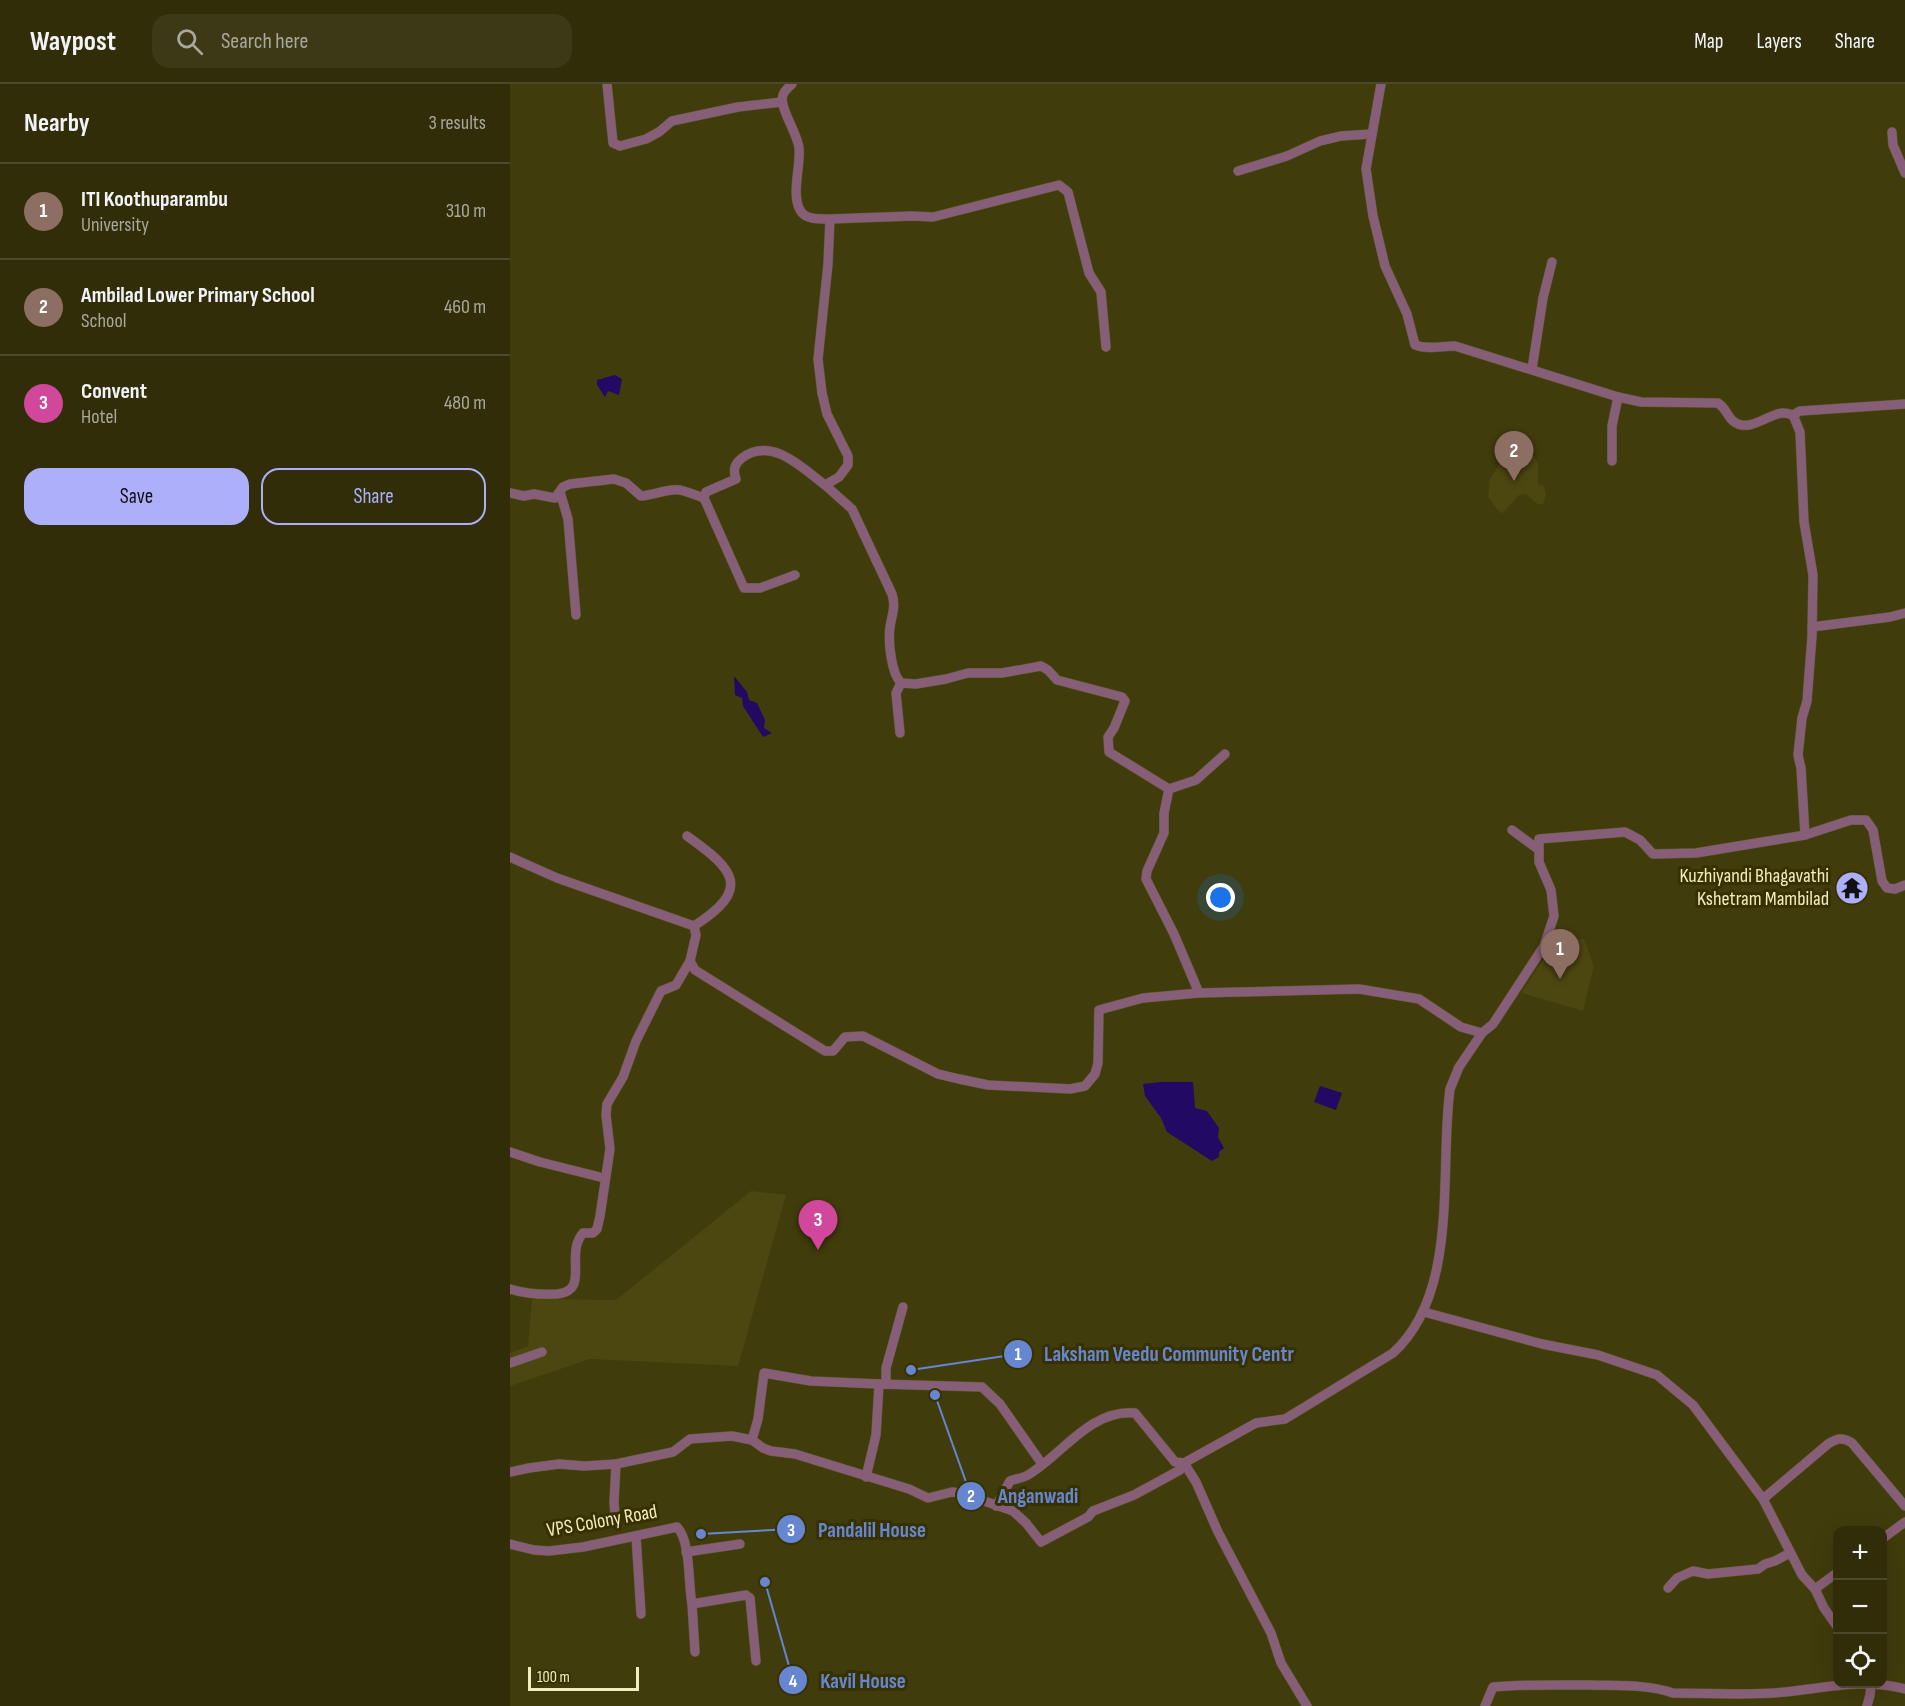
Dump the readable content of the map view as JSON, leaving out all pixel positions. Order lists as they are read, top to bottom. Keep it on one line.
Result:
{"streets":{"street":["VPS Colony Road"]},"places":{"temple":["Kuzhiyandi Bhagavathi Kshetram Mambilad"],"other":["Laksham Veedu Community Centr","Anganwadi","Pandalil House","Kavil House"]},"scale_bar":"100 m","page":{"header":"Waypost","search":"Search here","nav":["Map","Layers","Share"],"heading":["Nearby","3 results"],"list":[{"mark":"1","name":"ITI Koothuparambu","note":"University","value":"310 m"},{"mark":"2","name":"Ambilad Lower Primary School","note":"School","value":"460 m"},{"mark":"3","name":"Convent","note":"Hotel","value":"480 m"}],"pins":["2","1","3"],"buttons":["Save","Share"],"map_buttons":["+","−"],"scale":"100 m"}}
